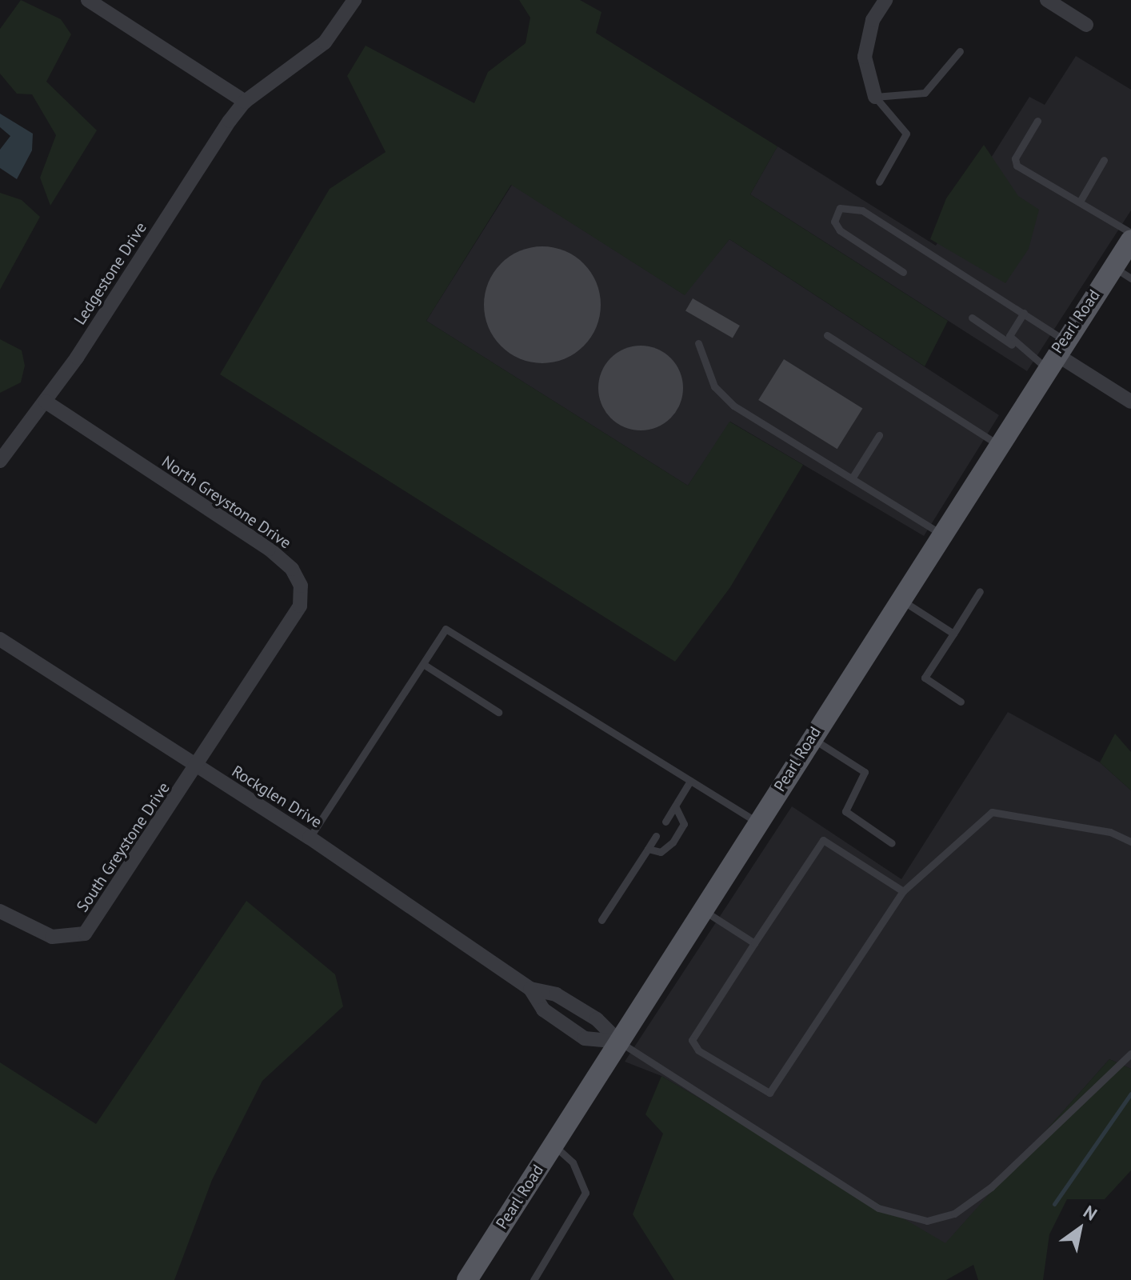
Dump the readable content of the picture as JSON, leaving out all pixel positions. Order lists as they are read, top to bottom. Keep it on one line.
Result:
{"streets":{"main road":["Pearl Road"],"street":["Ledgestone Drive","North Greystone Drive","Rockglen Drive","South Greystone Drive"]},"crossings":[["Ledgestone Drive","North Greystone Drive"],["Pearl Road","Rockglen Drive"],["North Greystone Drive","Rockglen Drive"],["North Greystone Drive","South Greystone Drive"],["Rockglen Drive","South Greystone Drive"]],"north":"top right"}
